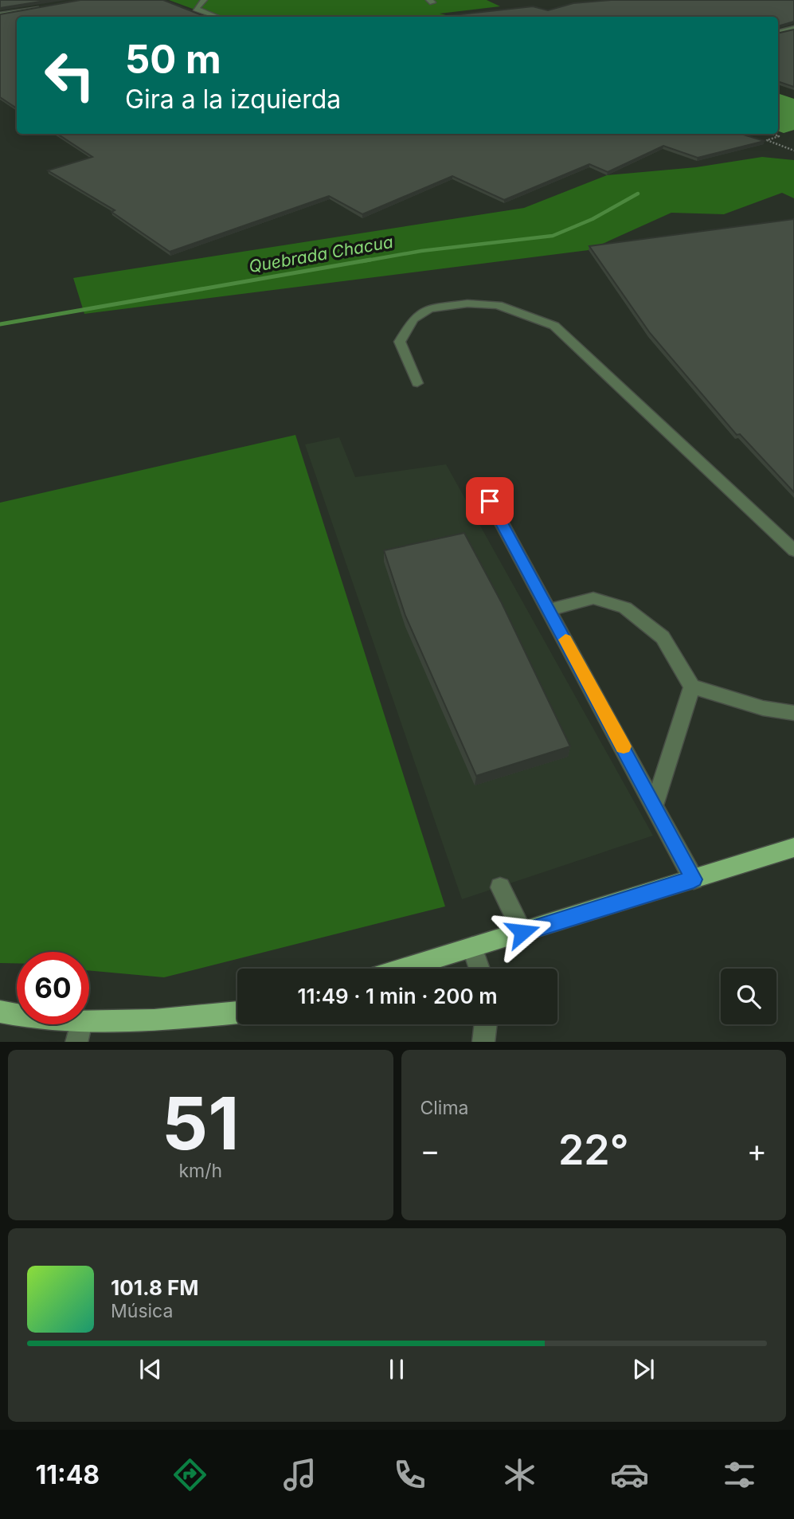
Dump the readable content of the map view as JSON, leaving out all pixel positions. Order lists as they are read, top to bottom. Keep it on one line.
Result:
{"water":["Quebrada Chacua"],"page":{"turn":["50 m","Gira a la izquierda"],"limit":"60","trip":"11:49 · 1 min · 200 m","tile":[["51","km/h"],"Clima"],"heat":["−","22°","+"],"song":["101.8 FM","Música"],"tabs":"11:48"}}
